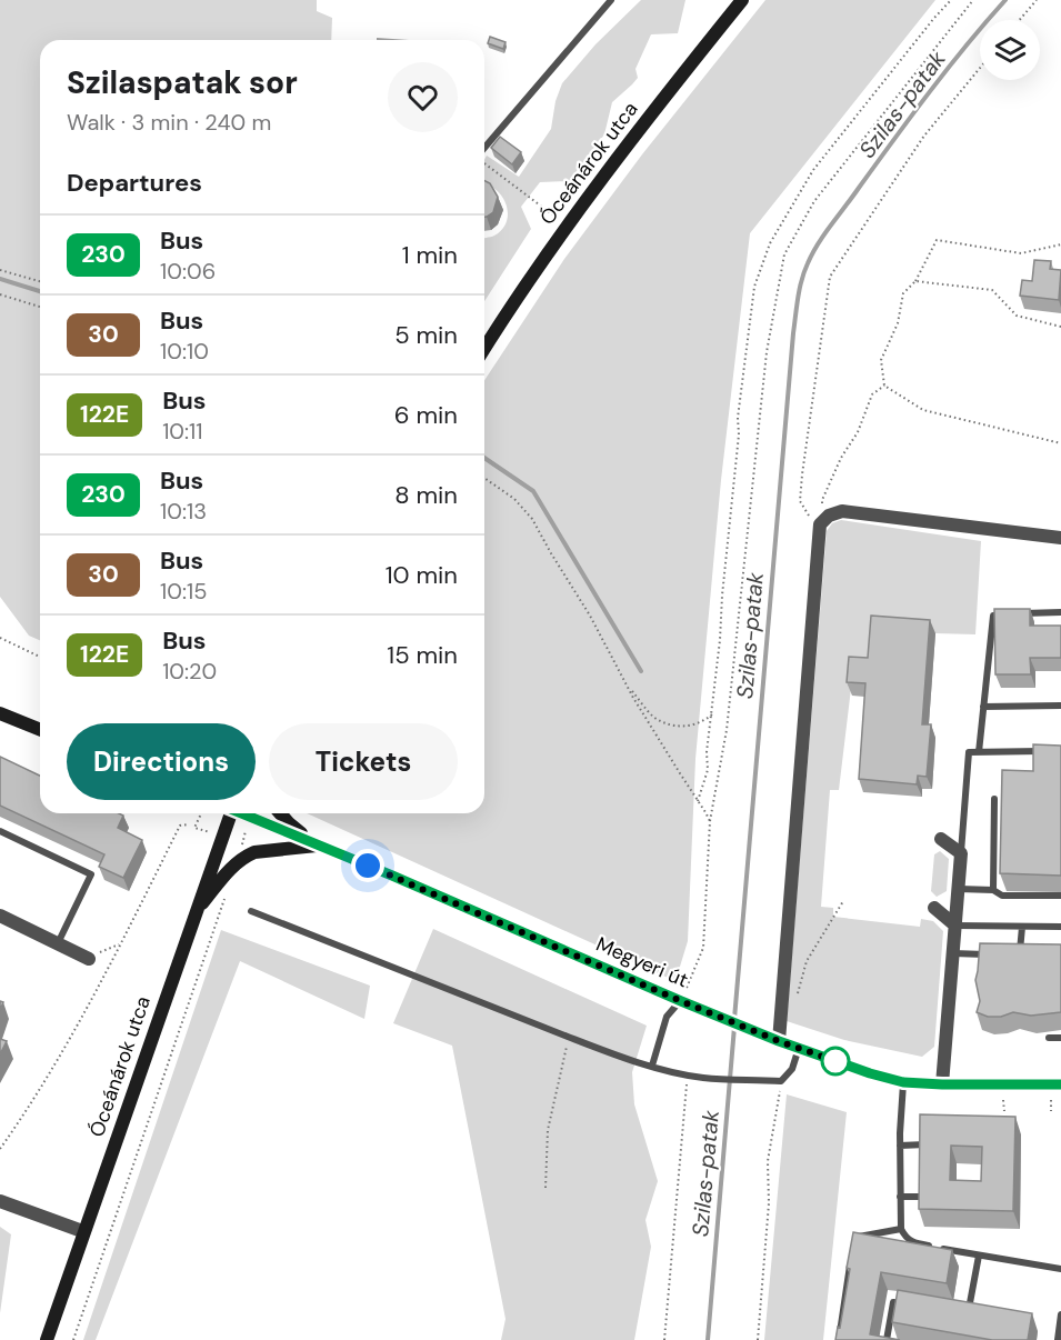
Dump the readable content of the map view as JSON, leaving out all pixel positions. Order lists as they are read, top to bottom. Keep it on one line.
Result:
{"streets":{"main road":["Óceánárok utca","Megyeri út"]},"water":["Szilas-patak"],"lines":["bus line 230"],"page":{"heading":[["Szilaspatak sor","Walk · 3 min · 240 m"],"Departures"],"list":[{"mark":"230","name":"Bus","note":"10:06","value":"1 min"},{"mark":"30","name":"Bus","note":"10:10","value":"5 min"},{"mark":"122E","name":"Bus","note":"10:11","value":"6 min"},{"mark":"230","name":"Bus","note":"10:13","value":"8 min"},{"mark":"30","name":"Bus","note":"10:15","value":"10 min"},{"mark":"122E","name":"Bus","note":"10:20","value":"15 min"}],"buttons":["Directions","Tickets"]}}
